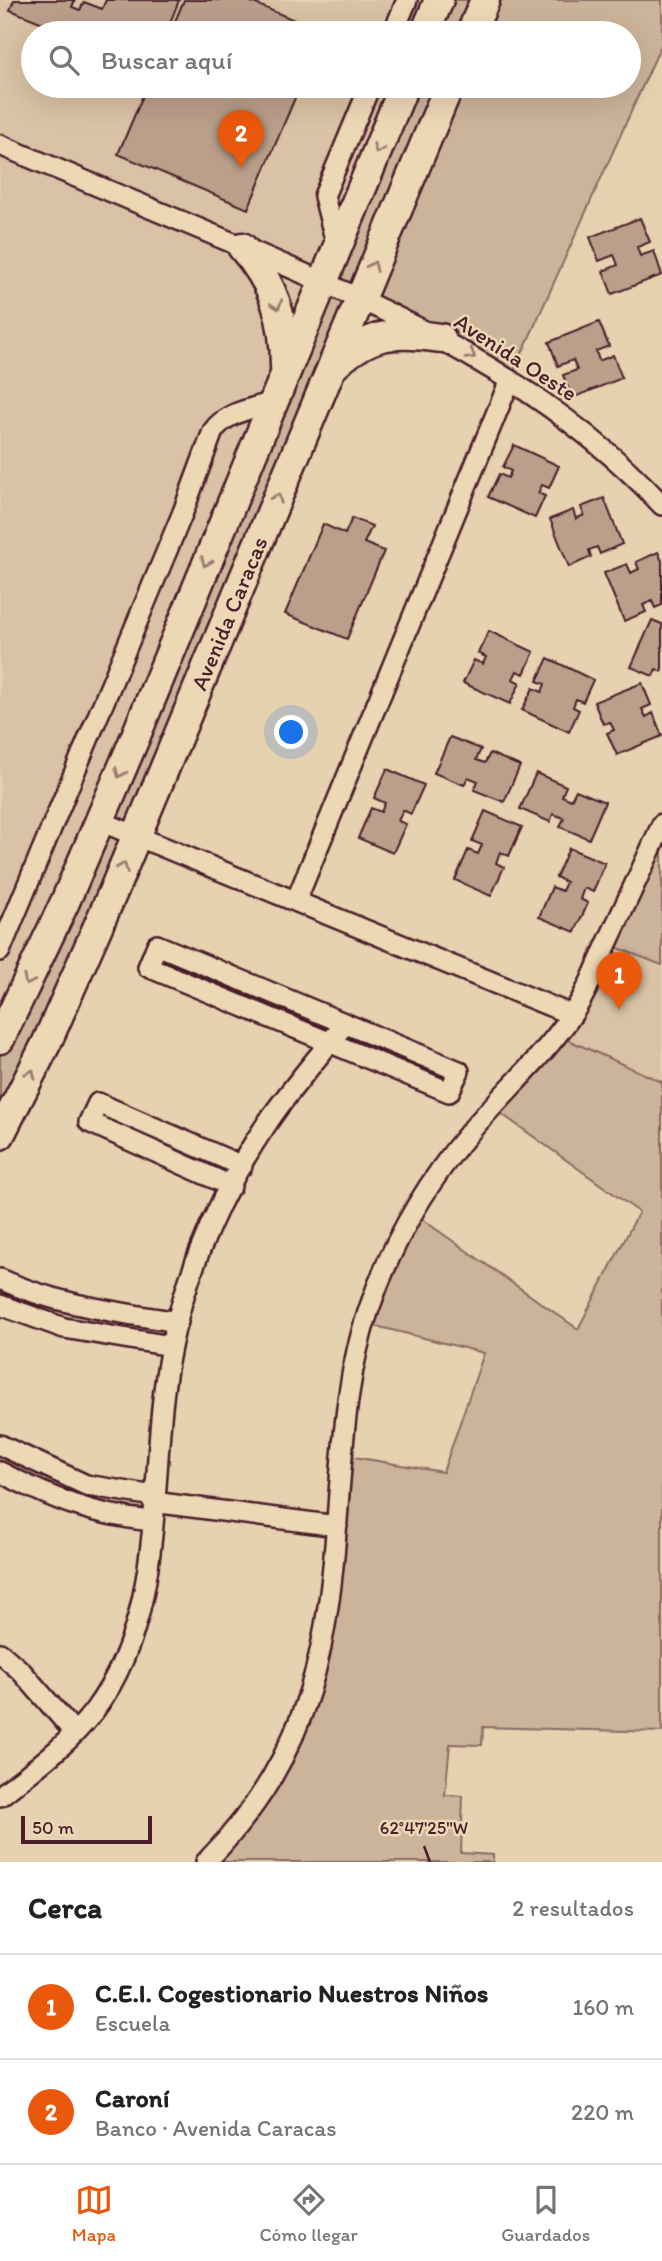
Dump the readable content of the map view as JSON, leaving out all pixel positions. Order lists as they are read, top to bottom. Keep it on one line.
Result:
{"streets":{"street":["Avenida Oeste","Avenida Caracas"]},"crossings":[["Avenida Oeste","Avenida Caracas"]],"scale_bar":"50 m","page":{"search":"Buscar aquí","pins":["2","1"],"scale":"50 m","heading":["Cerca","2 resultados"],"list":[{"mark":"1","name":"C.E.I. Cogestionario Nuestros Niños","note":"Escuela","value":"160 m"},{"mark":"2","name":"Caroní","note":"Banco · Avenida Caracas","value":"220 m"}],"nav":["Mapa","Cómo llegar","Guardados"]},"coordinates":["62°47'25\"W"]}
